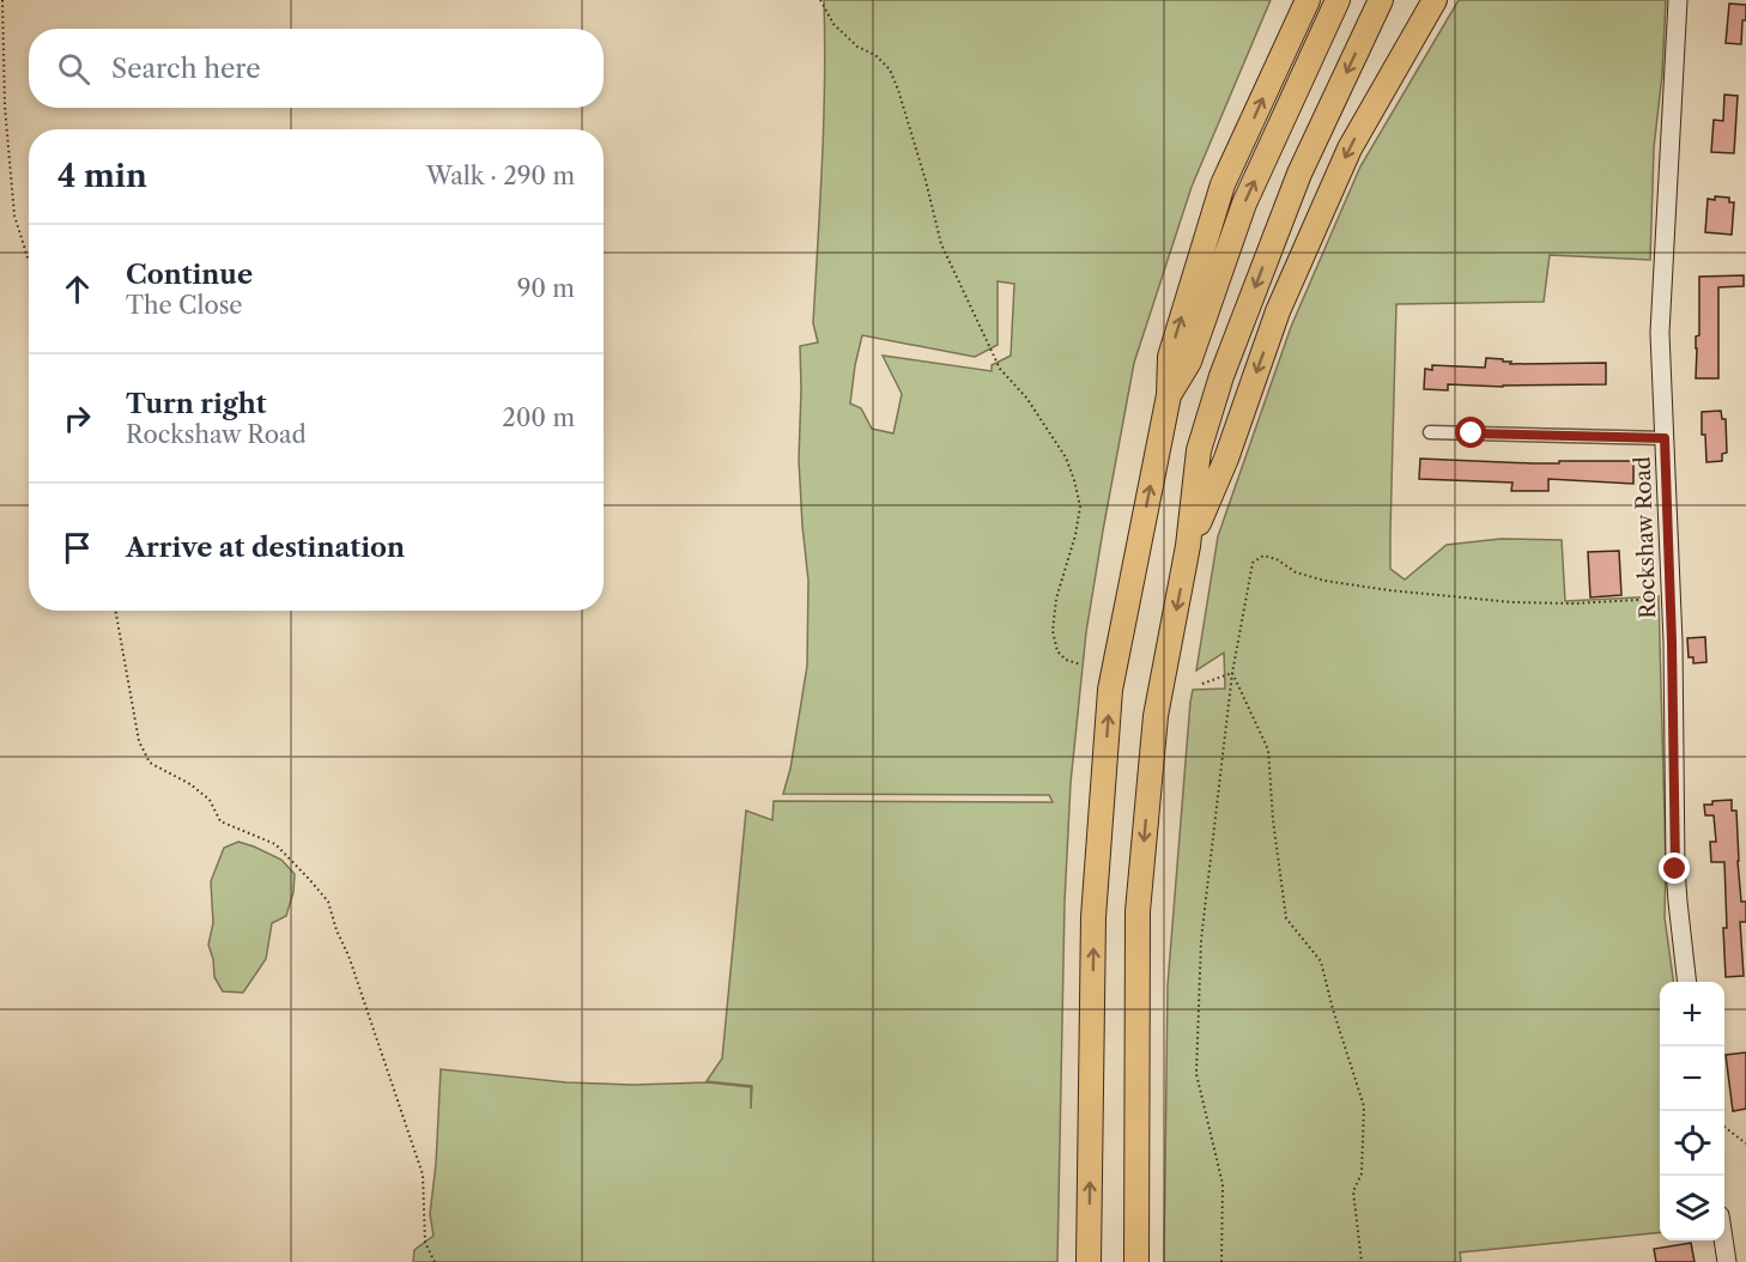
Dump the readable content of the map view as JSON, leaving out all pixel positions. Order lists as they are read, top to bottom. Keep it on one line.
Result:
{"streets":{"street":["Rockshaw Road"]},"page":{"search":"Search here","heading":["4 min","Walk · 290 m"],"list":[["Continue","The Close","90 m"],["Turn right","Rockshaw Road","200 m"],"Arrive at destination"],"map_buttons":["+","−"]}}
